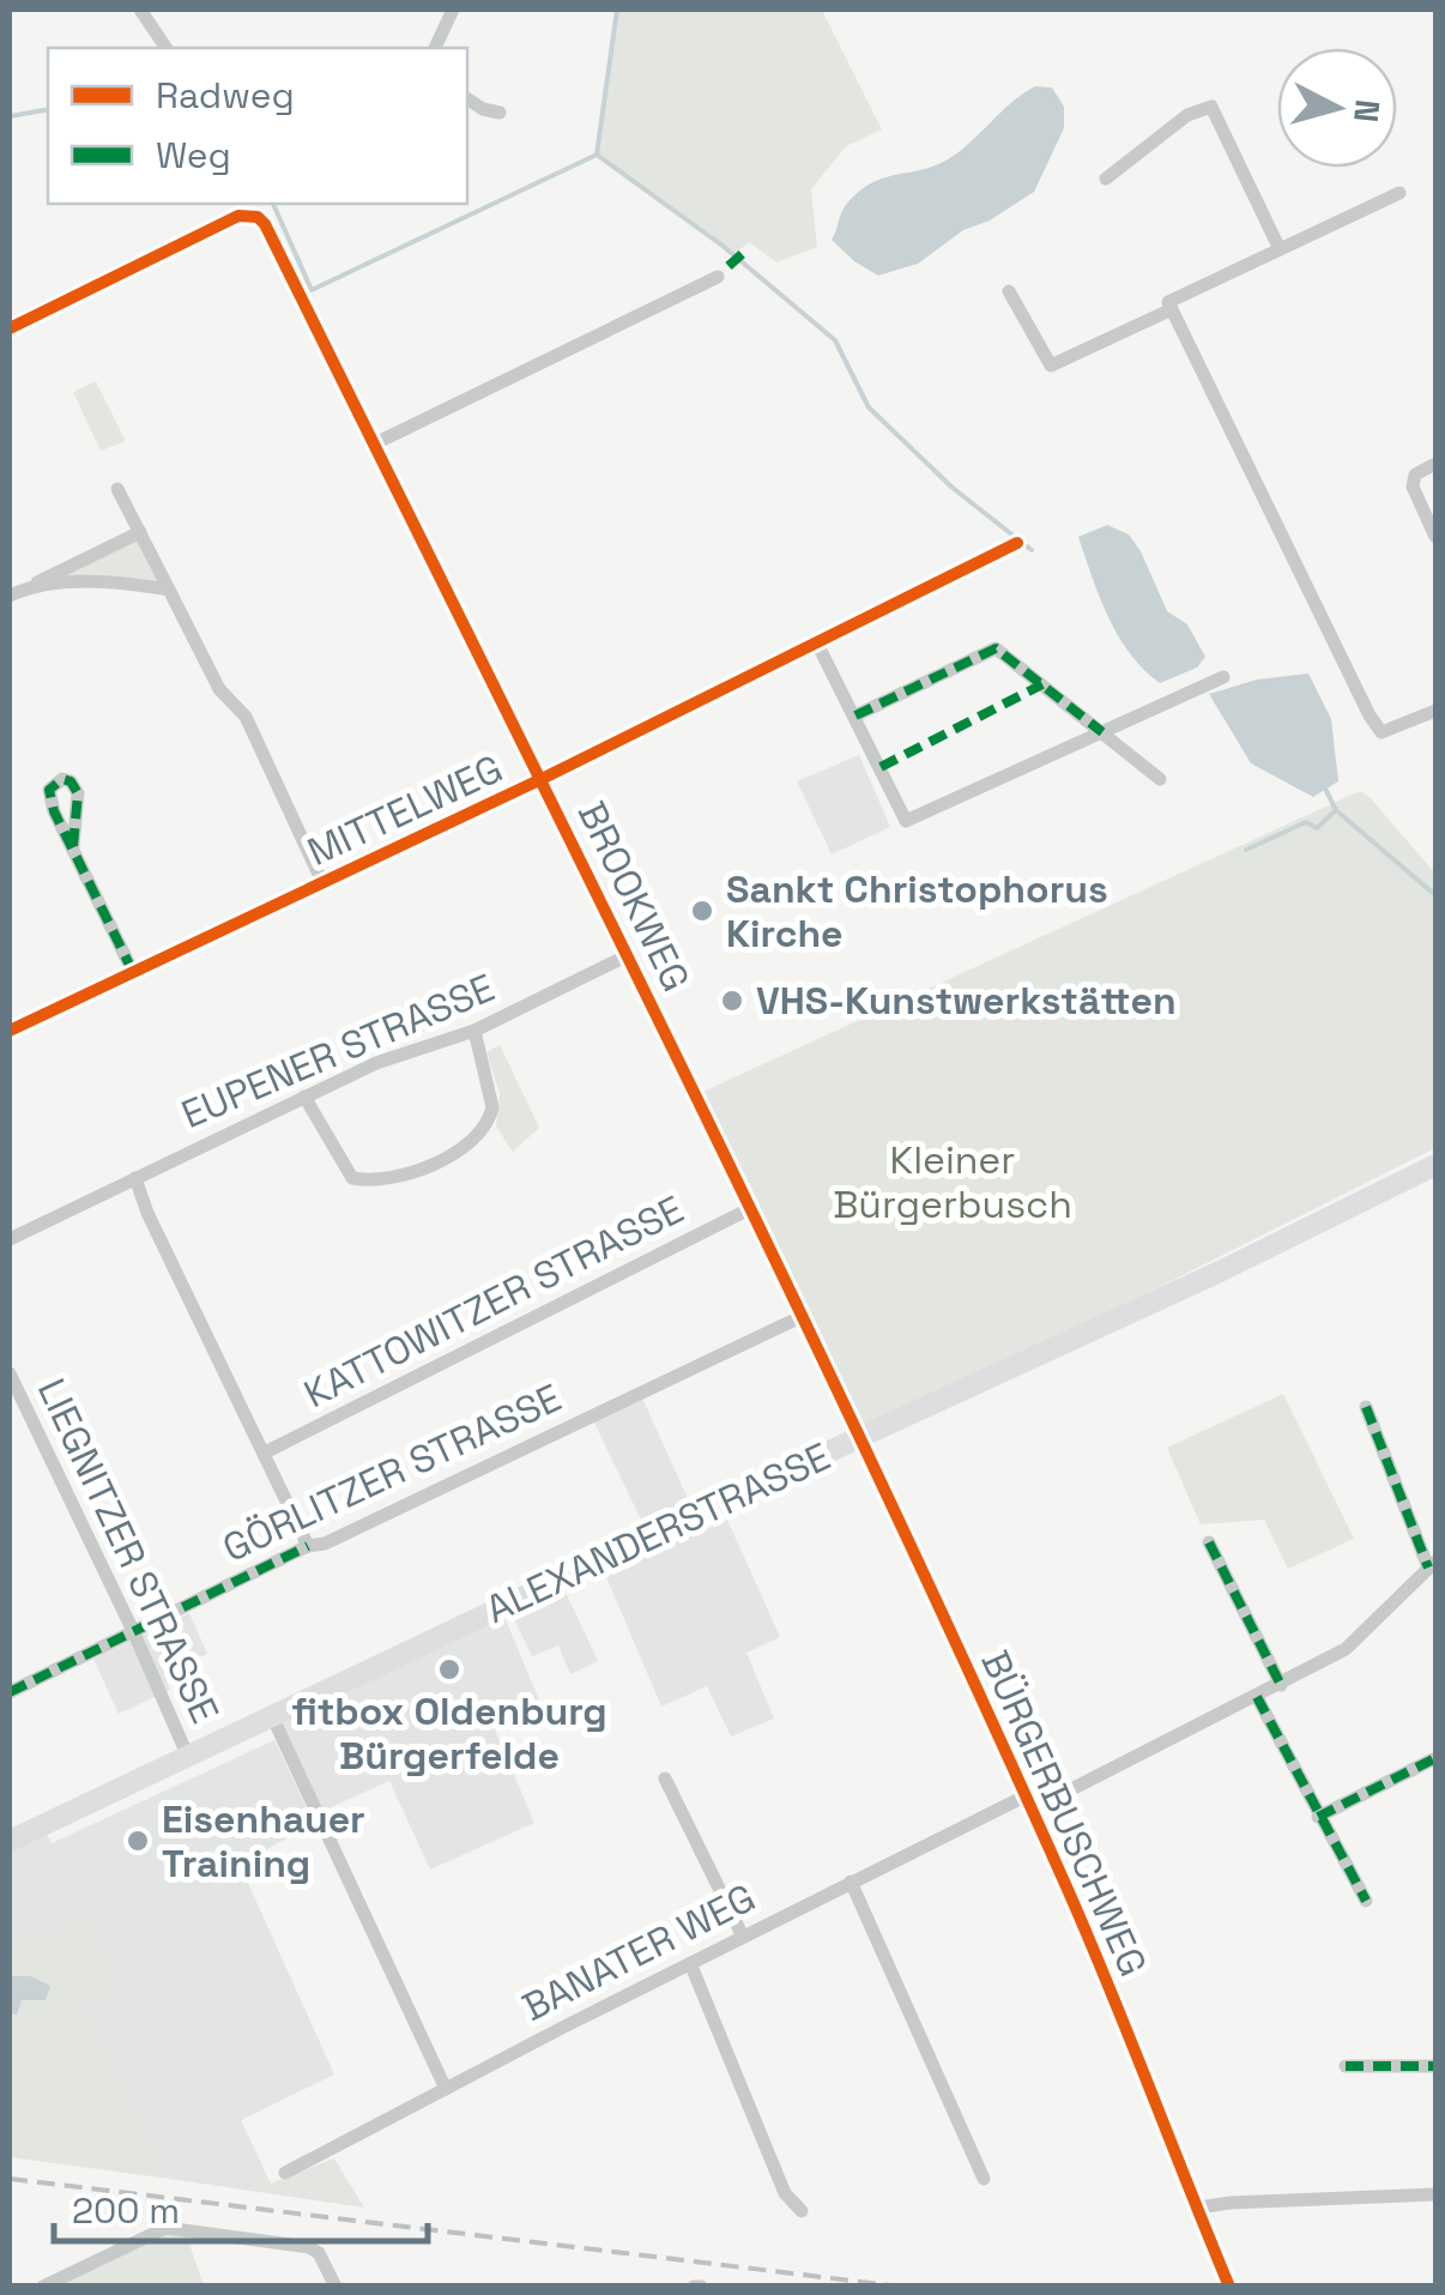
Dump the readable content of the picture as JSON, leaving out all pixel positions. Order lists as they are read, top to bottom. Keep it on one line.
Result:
{"streets":{"main road":["ALEXANDERSTRASSE"],"street":["MITTELWEG","BROOKWEG","EUPENER STRASSE","KATTOWITZER STRASSE","GÖRLITZER STRASSE","LIEGNITZER STRASSE","BÜRGERBUSCHWEG","BANATER WEG"]},"crossings":[["MITTELWEG","BROOKWEG"],["BROOKWEG","EUPENER STRASSE"],["BROOKWEG","KATTOWITZER STRASSE"],["BROOKWEG","GÖRLITZER STRASSE"],["BROOKWEG","ALEXANDERSTRASSE"],["BROOKWEG","BÜRGERBUSCHWEG"],["GÖRLITZER STRASSE","LIEGNITZER STRASSE"],["ALEXANDERSTRASSE","LIEGNITZER STRASSE"],["ALEXANDERSTRASSE","BÜRGERBUSCHWEG"],["BÜRGERBUSCHWEG","BANATER WEG"]],"parks":["Kleiner Bürgerbusch"],"places":["Sankt Christophorus Kirche","VHS-Kunstwerkstätten","fitbox Oldenburg Bürgerfelde","Eisenhauer Training"],"legend":["Radweg","Weg"],"scale_bar":"200 m","north":"right"}
